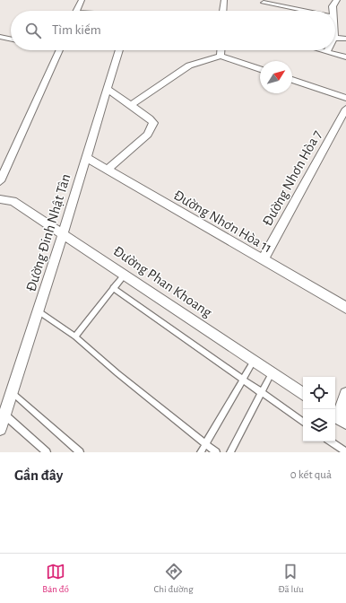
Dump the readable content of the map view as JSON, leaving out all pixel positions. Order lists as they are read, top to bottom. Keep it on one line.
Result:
{"streets":{"street":["Đường Nhơn Hòa 7","Đường Nhơn Hòa 11","Đường Đinh Nhật Tân","Đường Phan Khoang"]},"crossings":[["Đường Nhơn Hòa 7","Đường Nhơn Hòa 11"],["Đường Nhơn Hòa 11","Đường Đinh Nhật Tân"],["Đường Đinh Nhật Tân","Đường Phan Khoang"]],"north":"top right","page":{"search":"Tìm kiếm","heading":["Gần đây","0 kết quả"],"nav":["Bản đồ","Chỉ đường","Đã lưu"]}}
